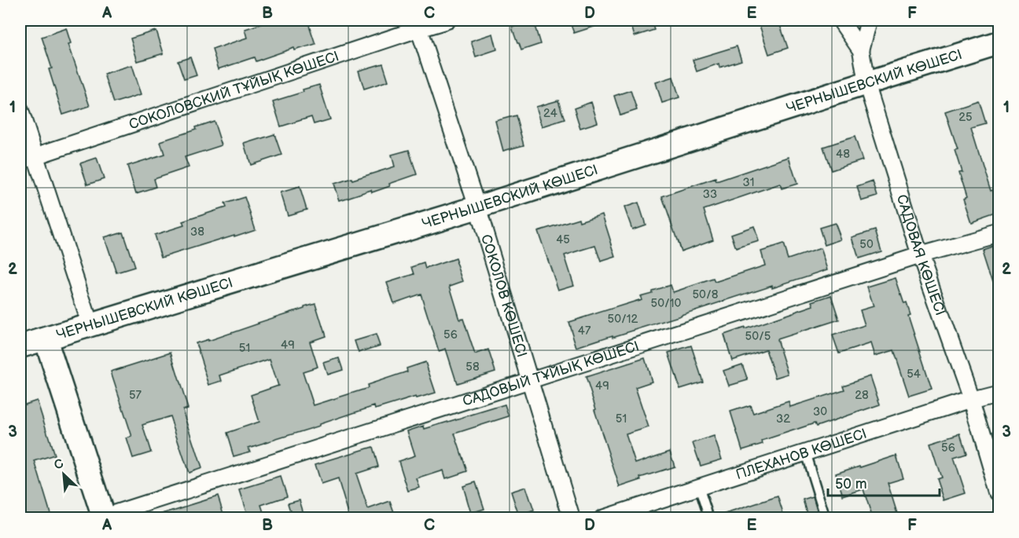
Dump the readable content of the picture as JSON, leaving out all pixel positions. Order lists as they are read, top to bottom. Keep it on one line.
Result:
{"streets":{"street":["ЧЕРНЫШЕВСКИЙ КӨШЕСІ","СОКОЛОВСКИЙ ТҰЙЫҚ КӨШЕСІ","САДОВАЯ КӨШЕСІ","СОКОЛОВ КӨШЕСІ","САДОВЫЙ ТҰЙЫҚ КӨШЕСІ","ПЛЕХАНОВ КӨШЕСІ"]},"crossings":[["ЧЕРНЫШЕВСКИЙ КӨШЕСІ","САДОВАЯ КӨШЕСІ"],["ЧЕРНЫШЕВСКИЙ КӨШЕСІ","СОКОЛОВ КӨШЕСІ"],["СОКОЛОВСКИЙ ТҰЙЫҚ КӨШЕСІ","СОКОЛОВ КӨШЕСІ"],["САДОВАЯ КӨШЕСІ","САДОВЫЙ ТҰЙЫҚ КӨШЕСІ"],["САДОВАЯ КӨШЕСІ","ПЛЕХАНОВ КӨШЕСІ"],["СОКОЛОВ КӨШЕСІ","САДОВЫЙ ТҰЙЫҚ КӨШЕСІ"]],"house_numbers":["24","25","48","31","33","38","45","50","50/8","50/10","50/12","47","56","50/5","49","51","58","54","49","57","28","30","51","32","56"],"scale_bar":"50 m","north":"top left","grid":{"columns":["A","B","C","D","E","F"],"rows":["1","2","3"]}}
